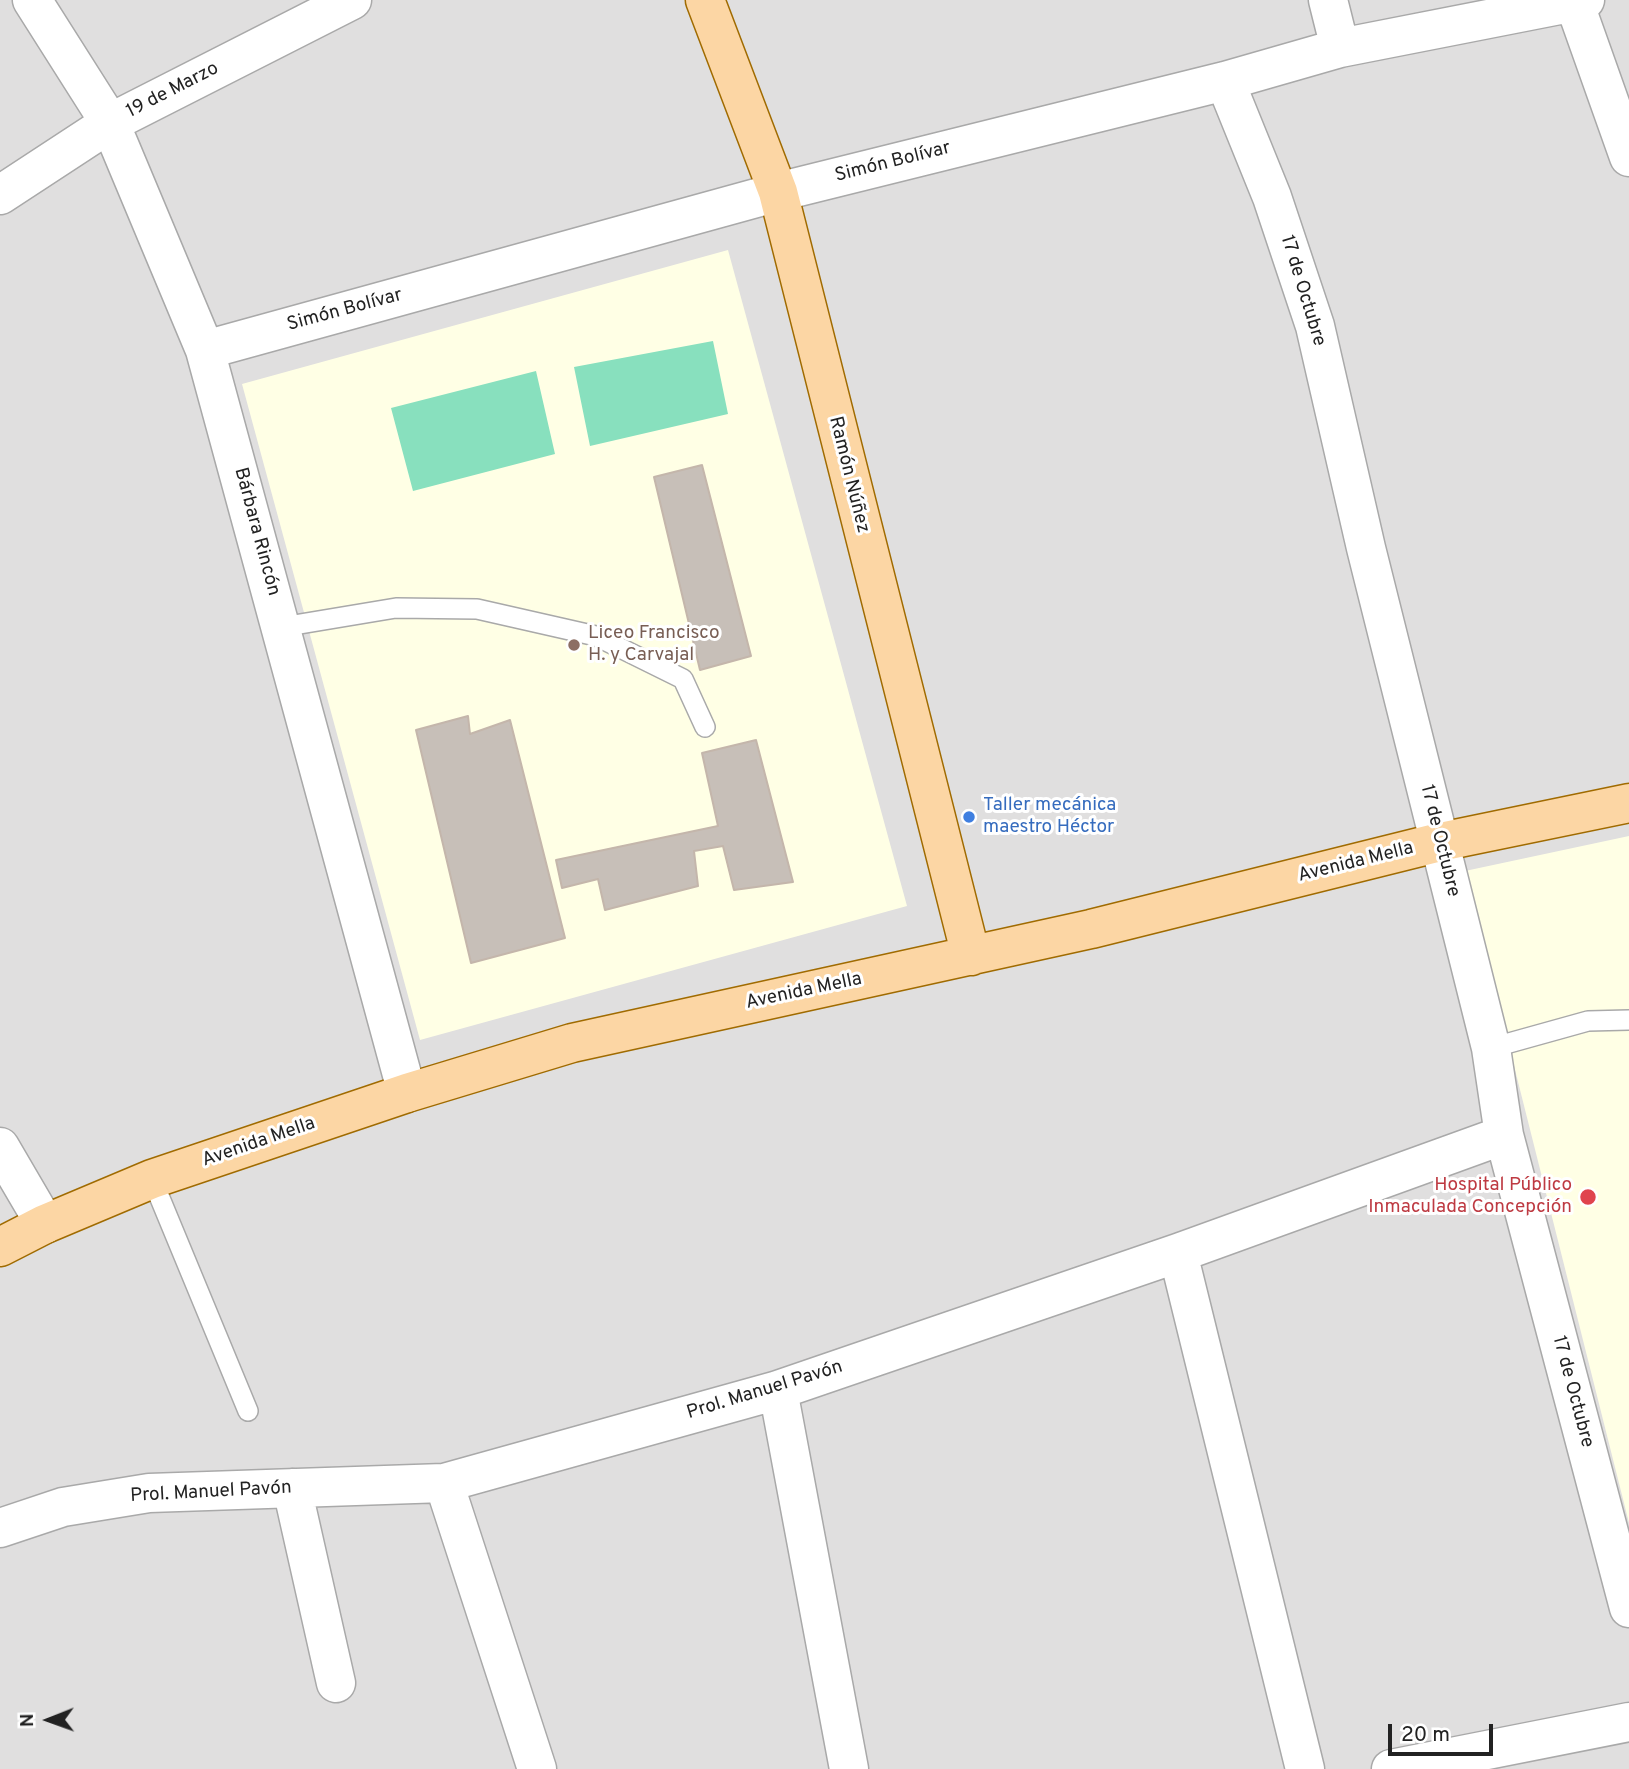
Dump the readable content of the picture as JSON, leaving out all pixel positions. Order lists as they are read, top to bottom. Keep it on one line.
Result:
{"streets":{"main road":["Ramón Núñez","Avenida Mella"],"street":["19 de Marzo","Simón Bolívar","17 de Octubre","Bárbara Rincón","Prol. Manuel Pavón"]},"crossings":[["19 de Marzo","Bárbara Rincón"],["Simón Bolívar","17 de Octubre"],["Simón Bolívar","Ramón Núñez"],["Simón Bolívar","Bárbara Rincón"],["17 de Octubre","Avenida Mella"],["17 de Octubre","Prol. Manuel Pavón"],["Ramón Núñez","Avenida Mella"],["Bárbara Rincón","Avenida Mella"]],"places":["Liceo Francisco H. y Carvajal","Taller mecánica maestro Héctor","Hospital Público Inmaculada Concepción"],"scale_bar":"20 m","north":"left"}
